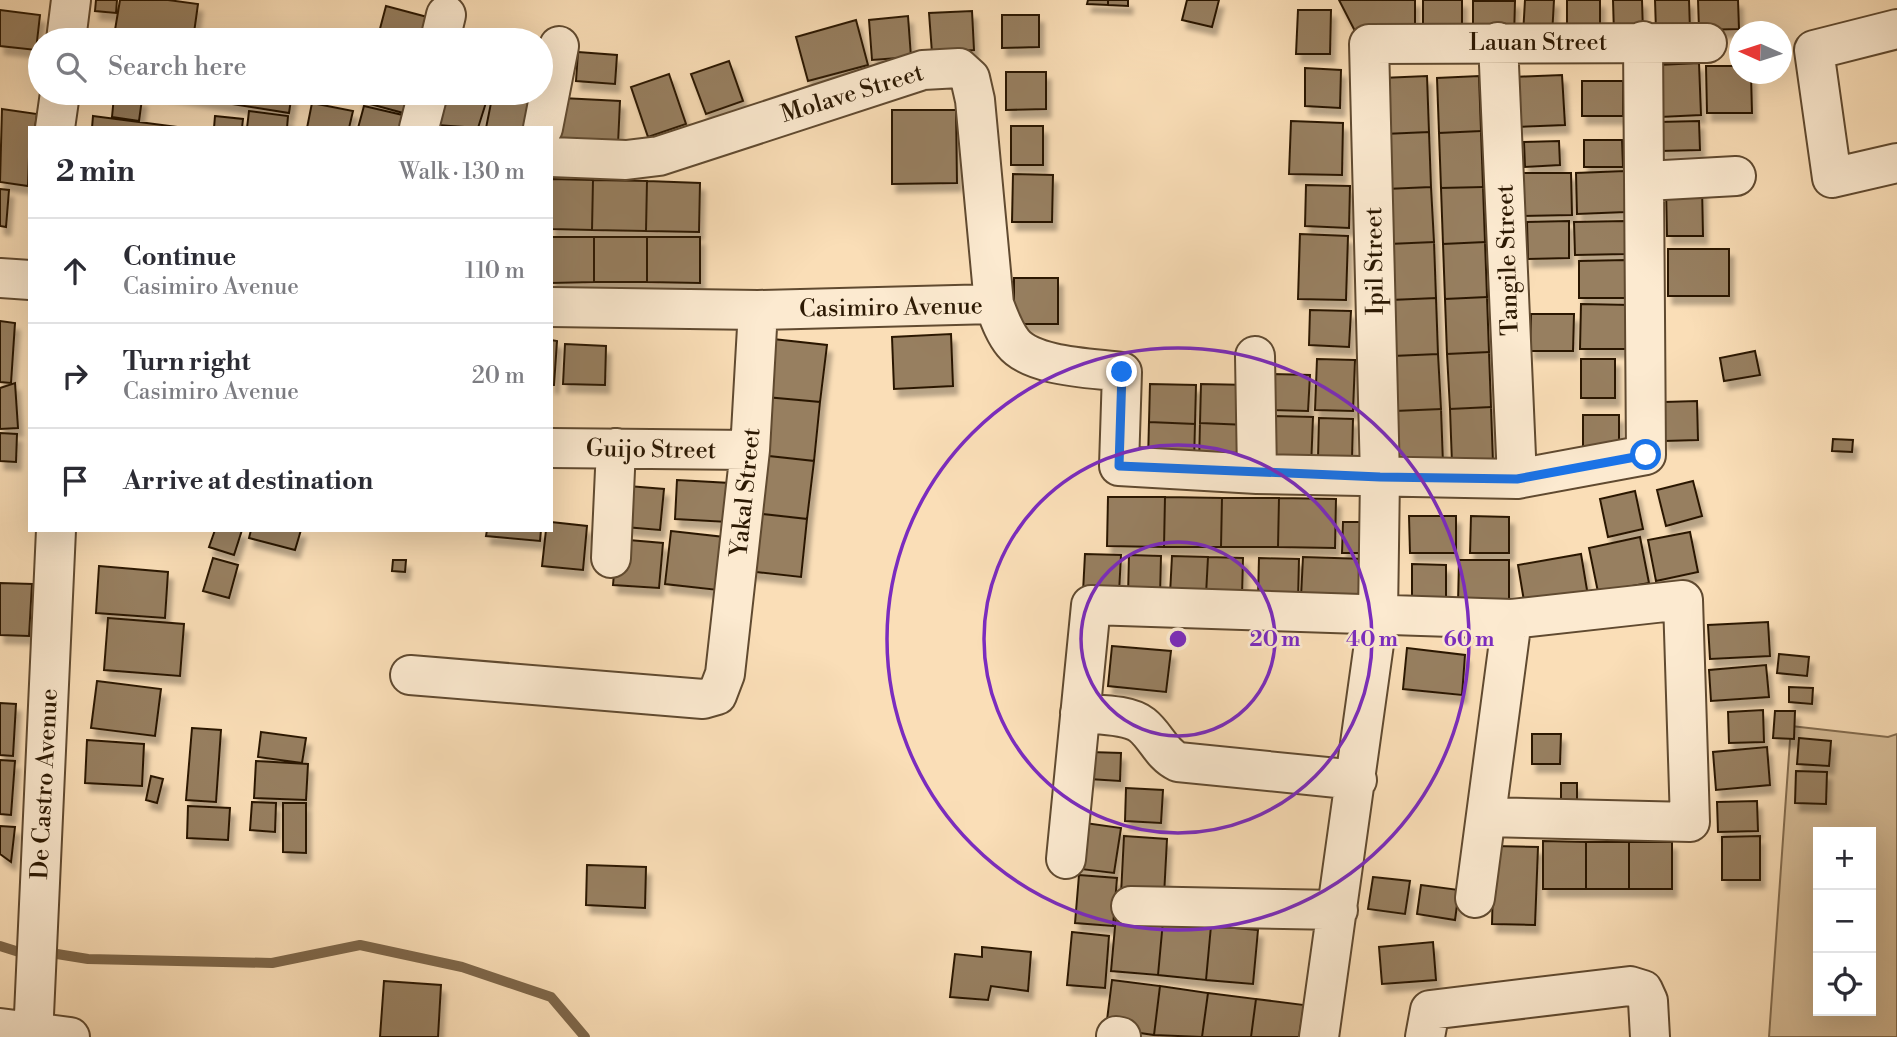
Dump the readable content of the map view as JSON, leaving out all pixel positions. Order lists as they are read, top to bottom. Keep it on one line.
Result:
{"streets":{"street":["Lauan Street","Molave Street","Tangile Street","Ipil Street","Casimiro Avenue","Guijo Street","Yakal Street","De Castro Avenue"]},"crossings":[["Lauan Street","Tangile Street"],["Lauan Street","Ipil Street"],["Molave Street","Casimiro Avenue"],["Tangile Street","Casimiro Avenue"],["Ipil Street","Casimiro Avenue"],["Casimiro Avenue","Yakal Street"],["Guijo Street","Yakal Street"]],"north":"left","page":{"search":"Search here","heading":["2 min","Walk · 130 m"],"list":[["Continue","Casimiro Avenue","110 m"],["Turn right","Casimiro Avenue","20 m"],"Arrive at destination"],"map_buttons":["+","−"]},"rings":["20 m","40 m","60 m"]}
